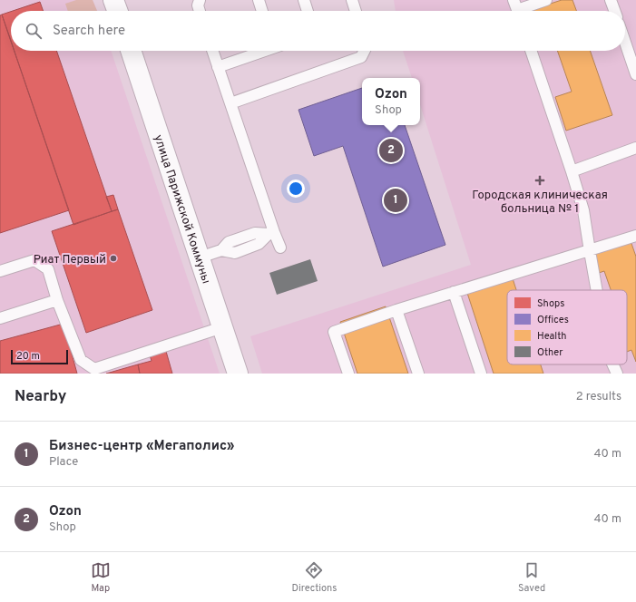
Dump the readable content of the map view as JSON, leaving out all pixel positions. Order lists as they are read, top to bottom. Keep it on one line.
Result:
{"streets":{"main road":["улица Парижской Коммуны"]},"places":{"health":["Городская клиническая больница № 1"],"other":["Риат Первый"]},"legend":["Shops","Offices","Health","Other"],"scale_bar":"20 m","page":{"search":"Search here","popup":["Ozon","Shop"],"pins":["2","1"],"scale":"20 m","heading":["Nearby","2 results"],"list":[{"mark":"1","name":"Бизнес-центр «Мегаполис»","note":"Place","value":"40 m"},{"mark":"2","name":"Ozon","note":"Shop","value":"40 m"}],"nav":["Map","Directions","Saved"]}}
